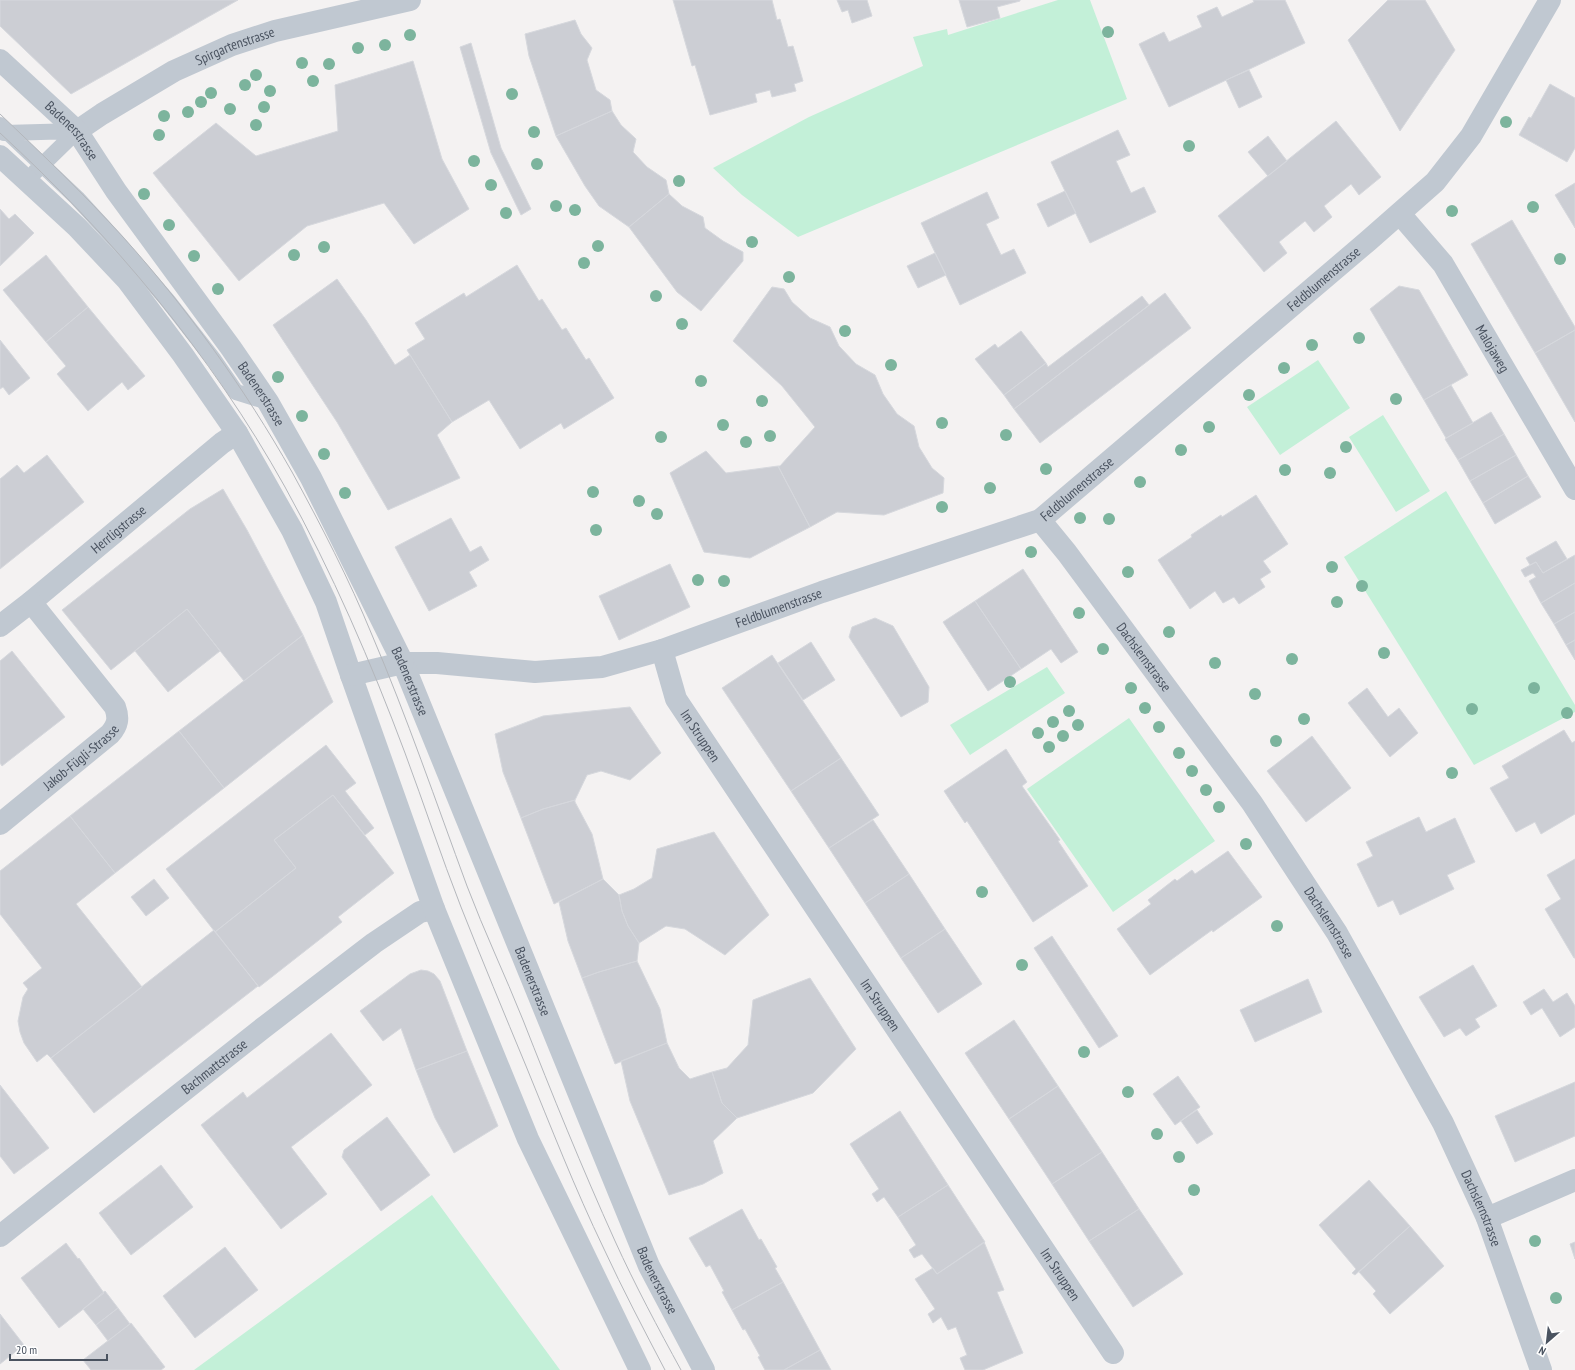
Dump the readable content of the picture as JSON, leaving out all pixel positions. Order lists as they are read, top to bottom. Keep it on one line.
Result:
{"streets":{"street":["Spirgartenstrasse","Badenerstrasse","Feldblumenstrasse","Malojaweg","Herrligstrasse","Dachslernstrasse","Im Struppen","Jakob-Fügli-Strasse","Bachmattstrasse"]},"crossings":[["Spirgartenstrasse","Badenerstrasse"],["Badenerstrasse","Feldblumenstrasse"],["Feldblumenstrasse","Malojaweg"],["Feldblumenstrasse","Dachslernstrasse"],["Feldblumenstrasse","Im Struppen"],["Herrligstrasse","Jakob-Fügli-Strasse"]],"scale_bar":"20 m","north":"bottom left"}
